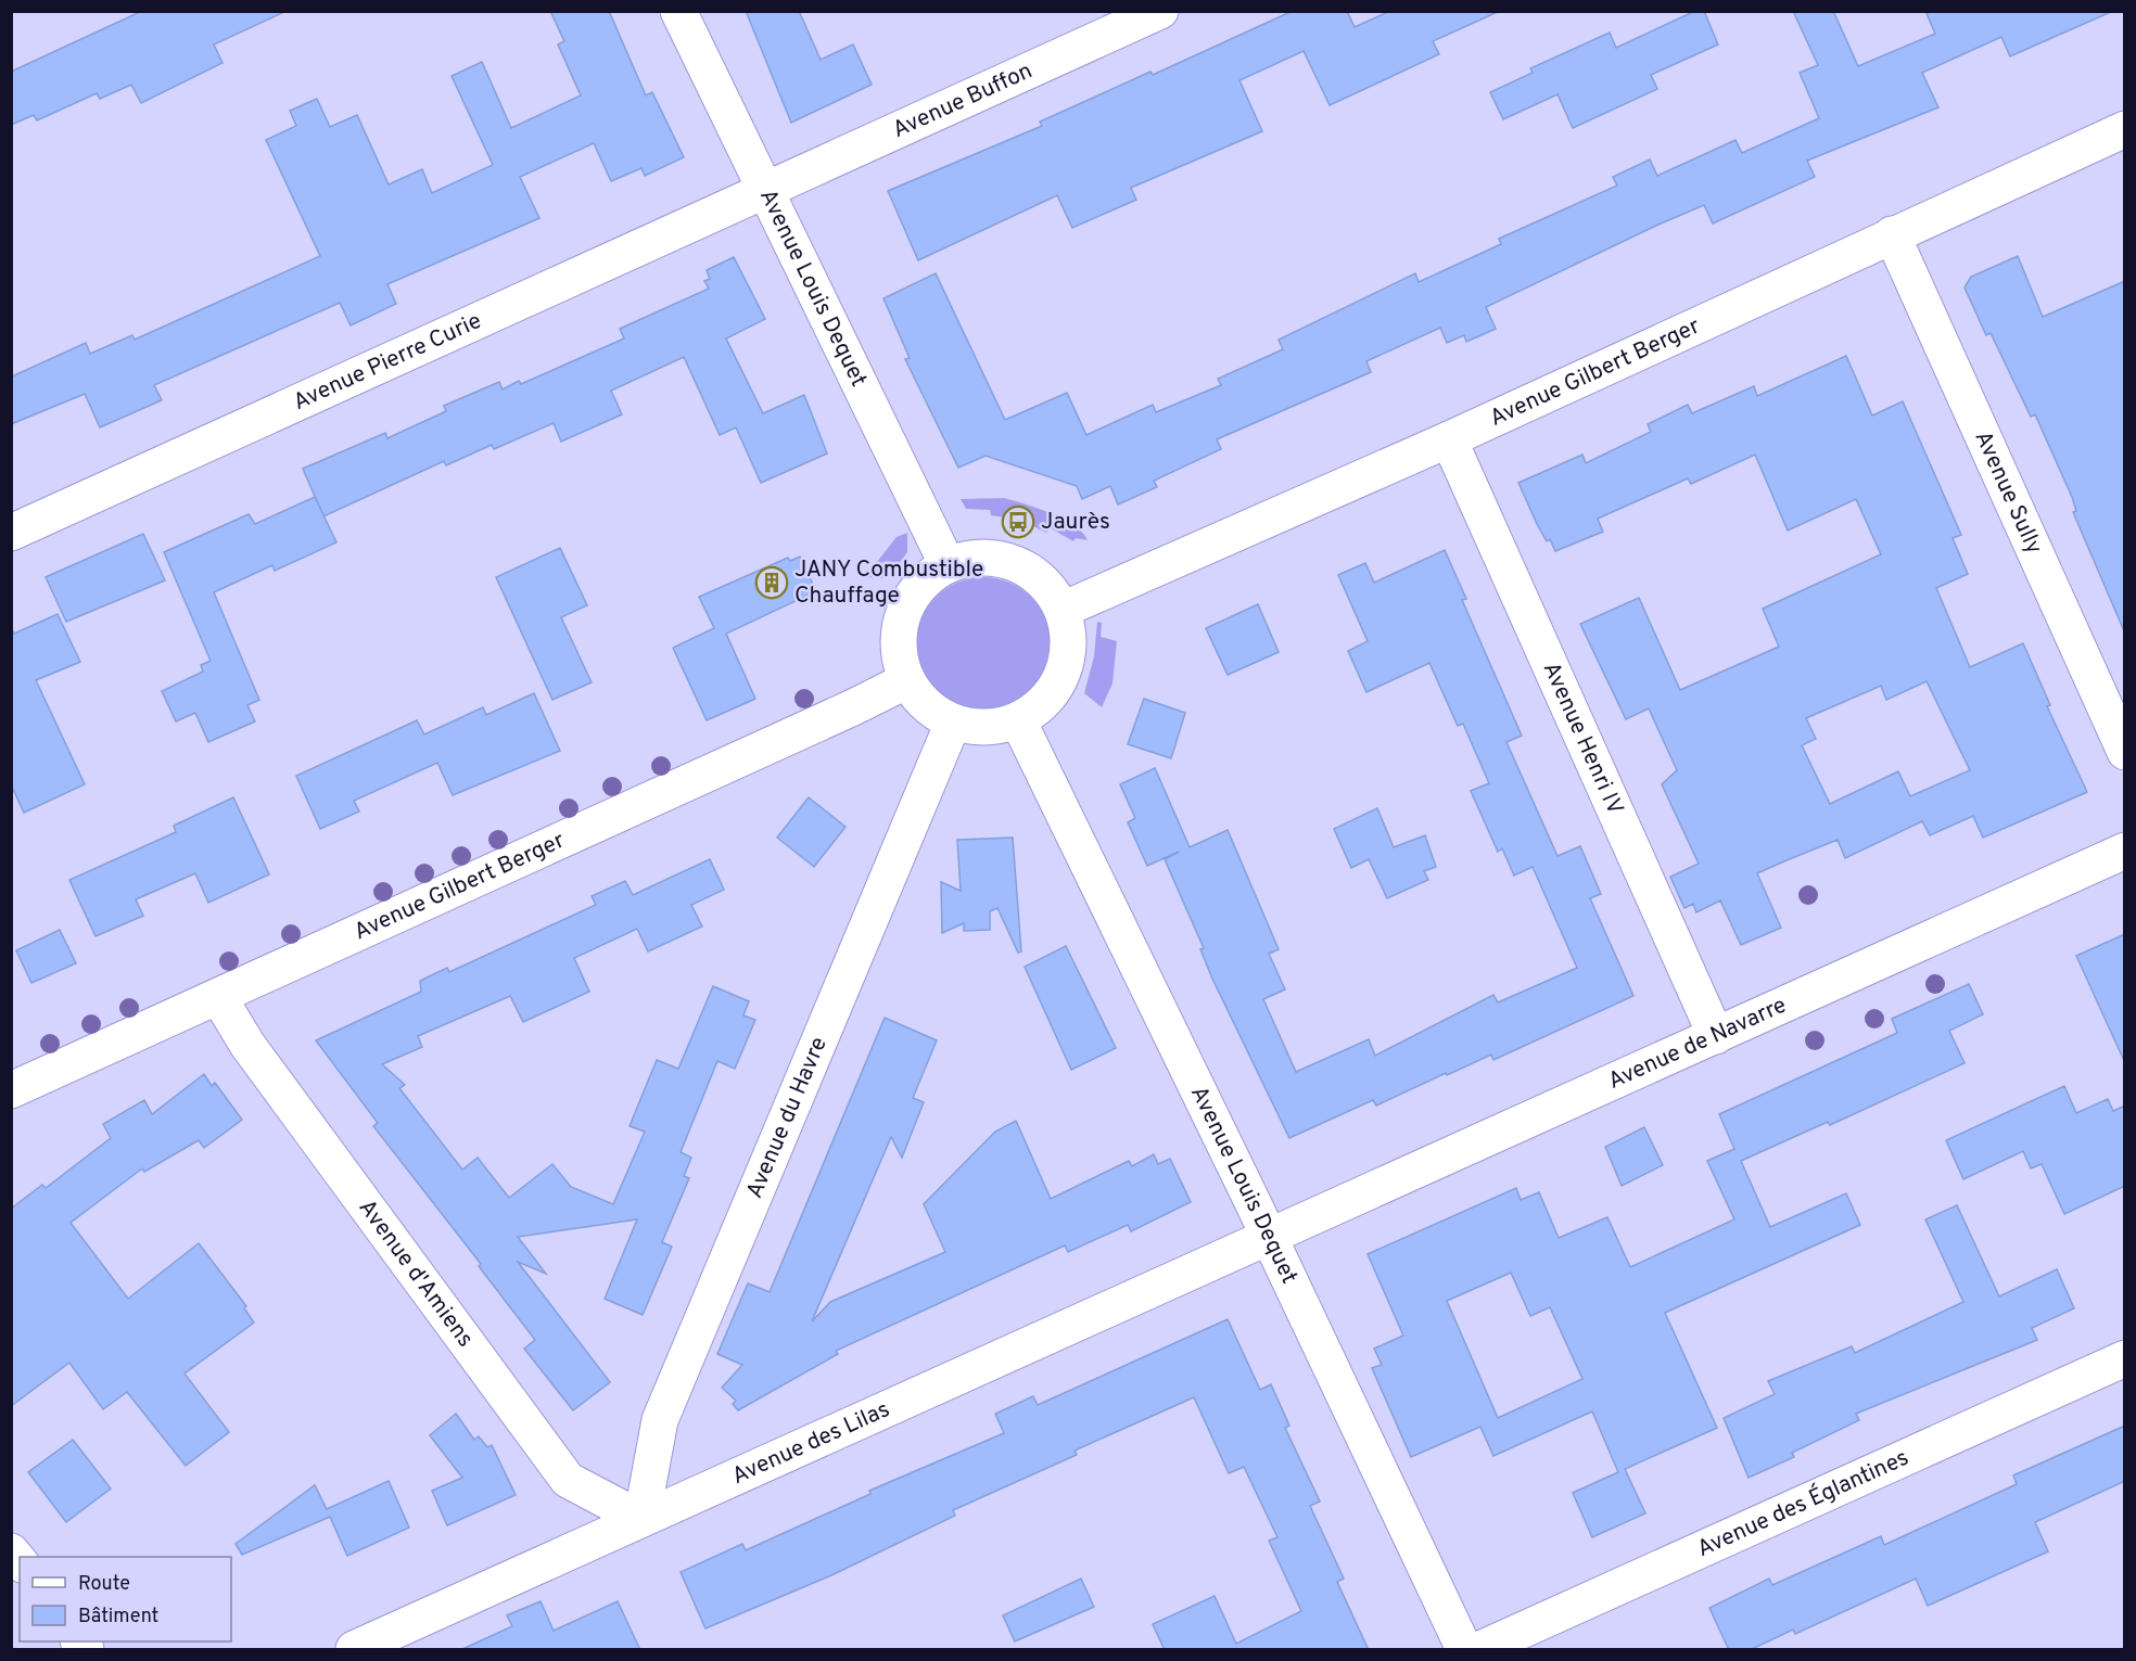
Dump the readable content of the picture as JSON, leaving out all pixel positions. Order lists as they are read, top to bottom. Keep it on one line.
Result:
{"streets":{"street":["Avenue Buffon","Avenue Louis Dequet","Avenue Pierre Curie","Avenue Gilbert Berger","Avenue Sully","Avenue Henri IV","Avenue de Navarre","Avenue du Havre","Avenue d'Amiens","Avenue des Lilas","Avenue des Églantines"]},"crossings":[["Avenue Buffon","Avenue Louis Dequet"],["Avenue Buffon","Avenue Pierre Curie"],["Avenue Louis Dequet","Avenue Pierre Curie"],["Avenue Louis Dequet","Avenue Gilbert Berger"],["Avenue Louis Dequet","Avenue de Navarre"],["Avenue Louis Dequet","Avenue du Havre"],["Avenue Louis Dequet","Avenue des Lilas"],["Avenue Gilbert Berger","Avenue Sully"],["Avenue Gilbert Berger","Avenue Henri IV"],["Avenue Gilbert Berger","Avenue du Havre"],["Avenue Gilbert Berger","Avenue d'Amiens"],["Avenue Henri IV","Avenue de Navarre"],["Avenue de Navarre","Avenue des Lilas"],["Avenue du Havre","Avenue d'Amiens"],["Avenue du Havre","Avenue des Lilas"],["Avenue d'Amiens","Avenue des Lilas"]],"places":{"bus stop":["Jaurès"],"building":["JANY Combustible Chauffage"]},"legend":["Route","Bâtiment"]}
